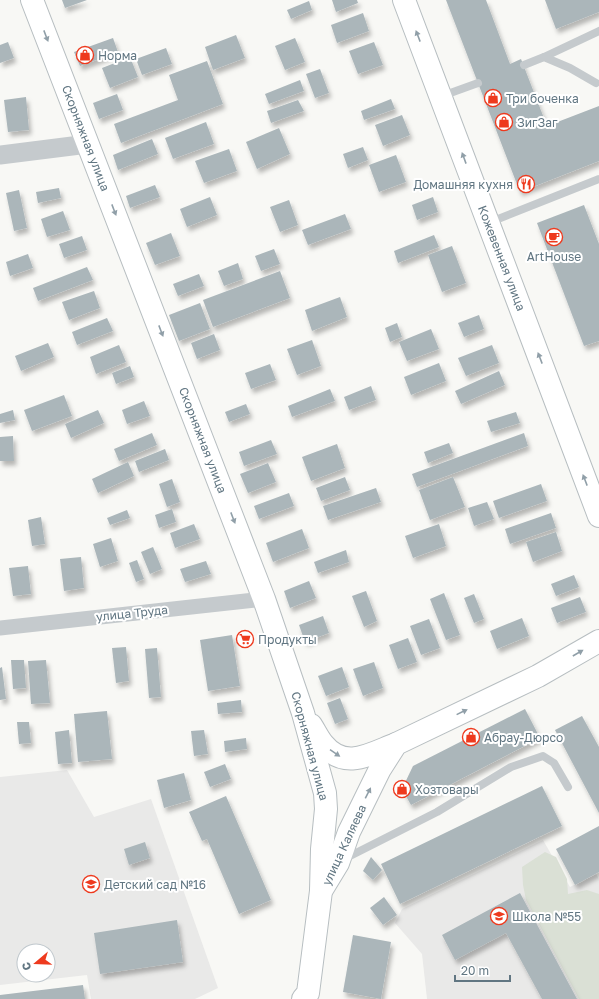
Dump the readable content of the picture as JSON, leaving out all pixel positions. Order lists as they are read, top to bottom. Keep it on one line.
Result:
{"streets":{"main road":["Скорняжная улица","Кожевенная улица","улица Каляева"],"street":["улица Труда"]},"crossings":[["Скорняжная улица","улица Труда"],["Скорняжная улица","улица Каляева"]],"one_way":["Скорняжная улица","Кожевенная улица","улица Каляева"],"places":{"shop":["Норма","Три боченка","ЗигЗаг","Абрау-Дюрсо","Хозтовары"],"restaurant":["Домашняя кухня"],"cafe":["ArtHouse"],"supermarket":["Продукты"],"school or university":["Детский сад №16","Школа №55"]},"scale_bar":"20 m","north":"left"}
